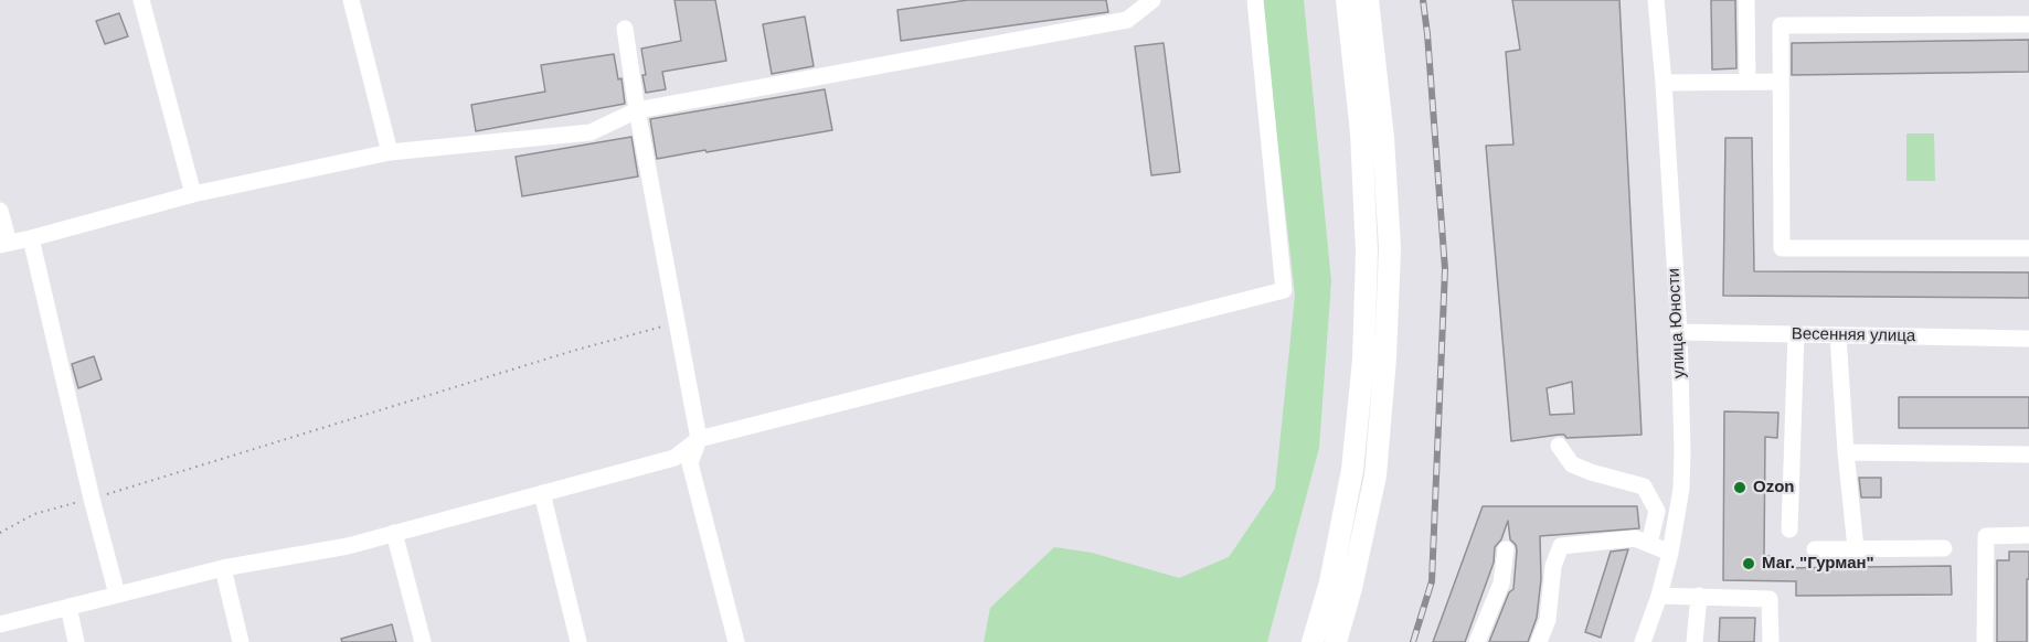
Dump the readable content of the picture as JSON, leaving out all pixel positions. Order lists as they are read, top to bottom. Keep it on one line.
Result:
{"streets":{"street":["улица Юности","Весенняя улица"]},"crossings":[["улица Юности","Весенняя улица"]],"places":["Ozon","Маг. \"Гурман\""]}
